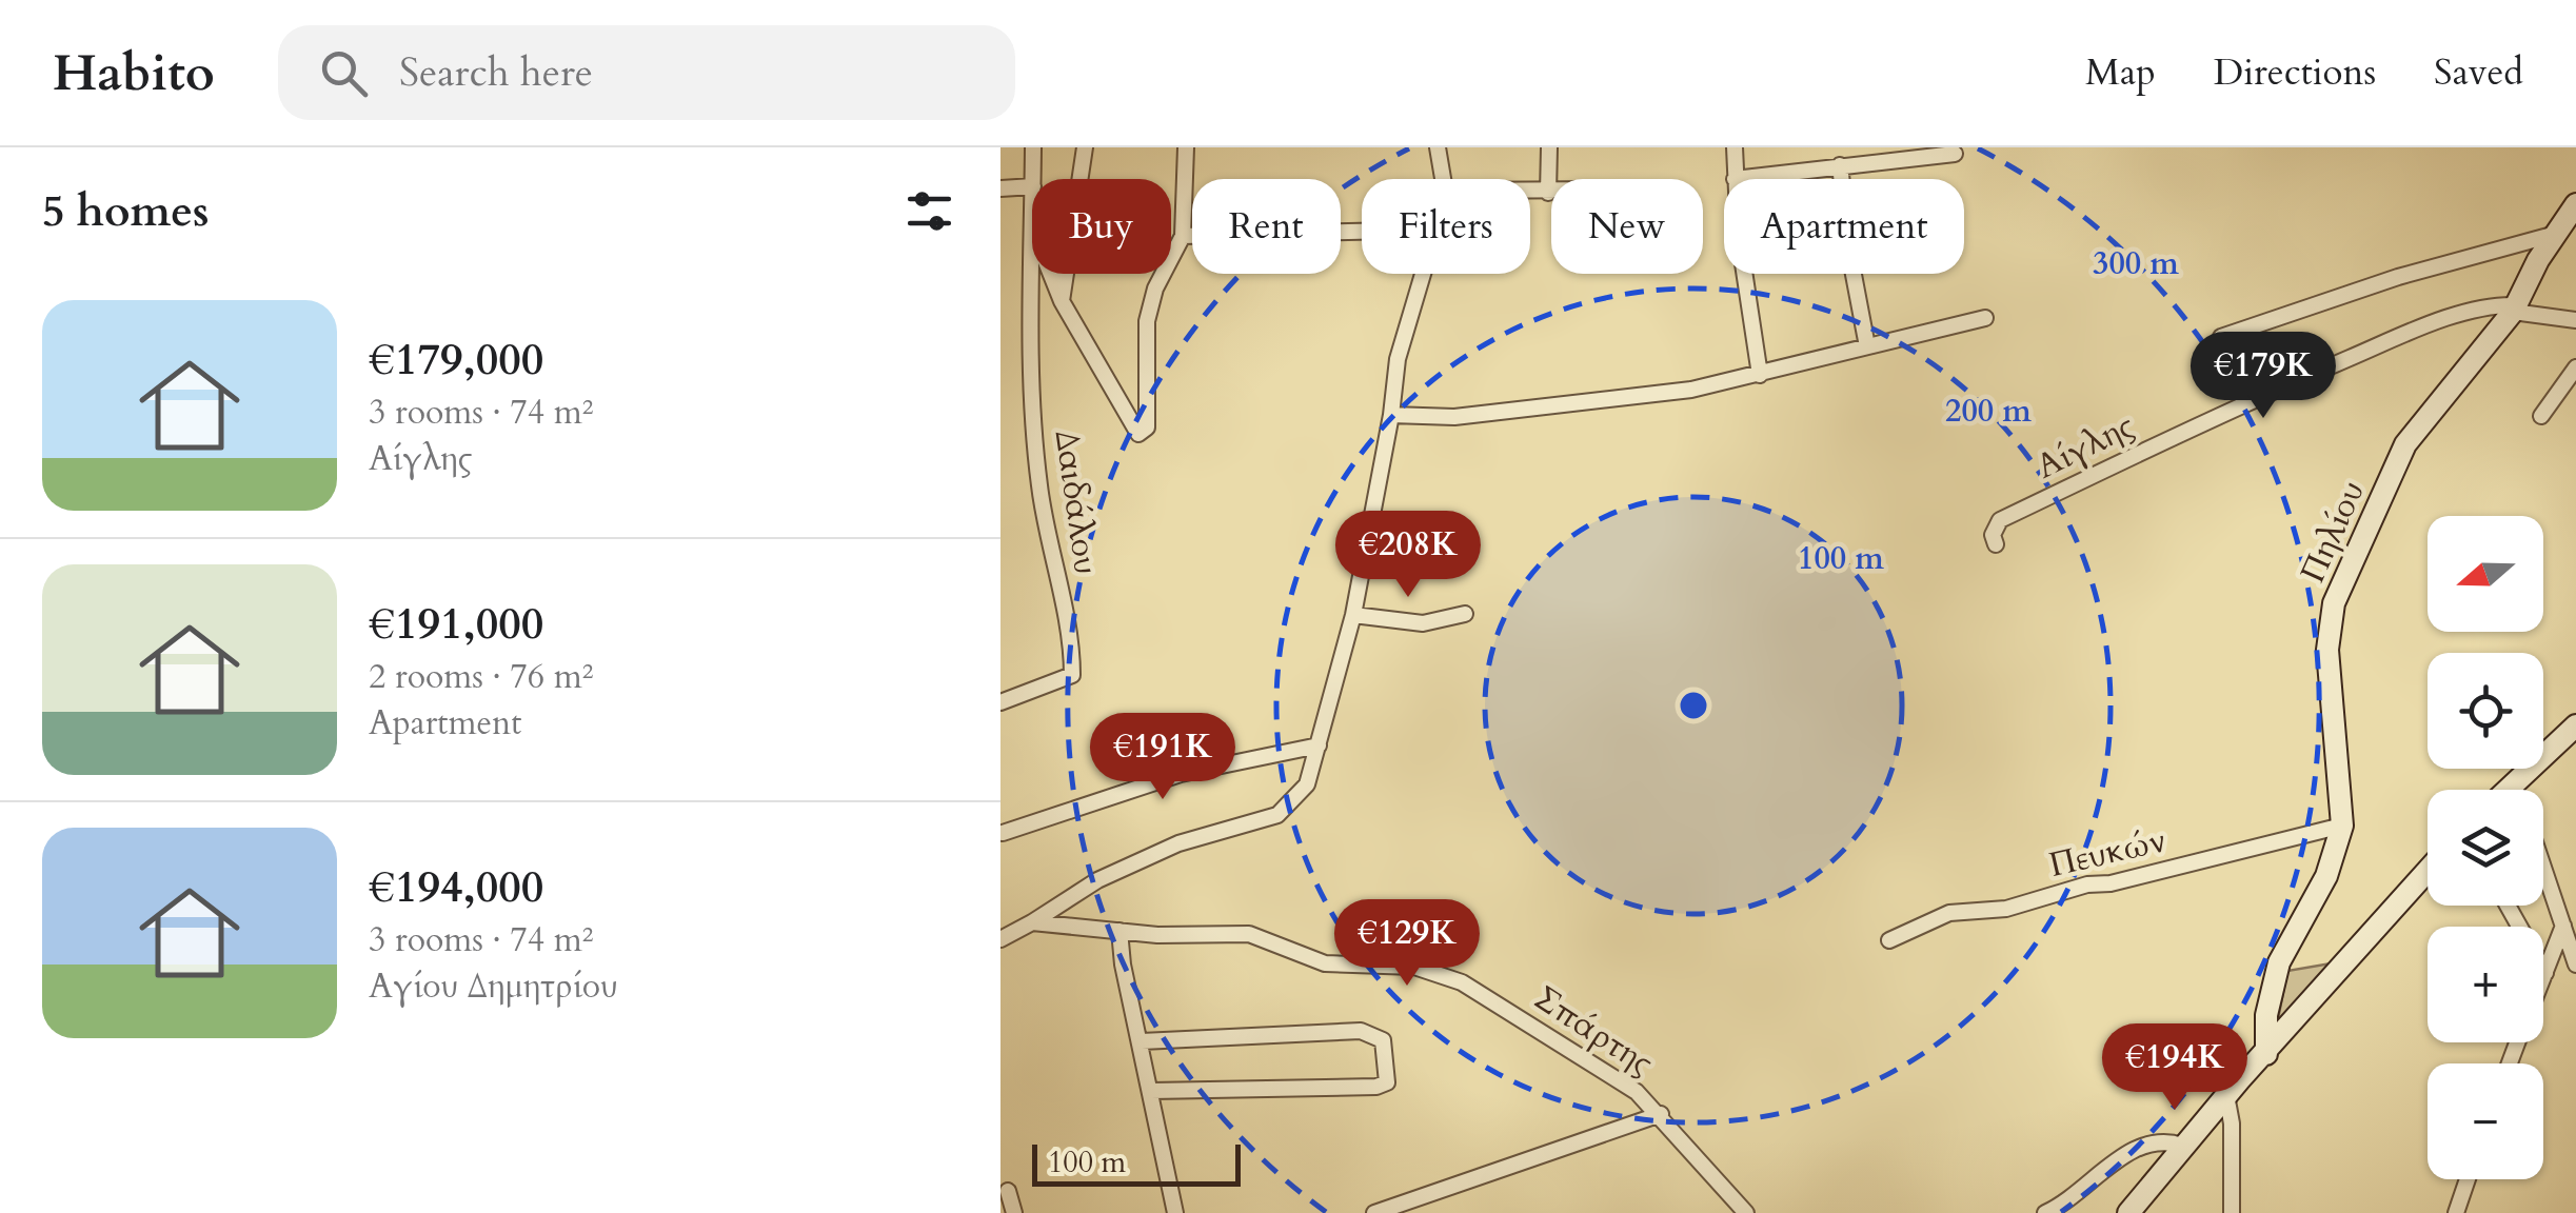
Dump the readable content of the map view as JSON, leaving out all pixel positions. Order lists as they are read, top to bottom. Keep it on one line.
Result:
{"streets":{"street":["Αίγλης","Δαιδάλου","Πηλίου","Πευκών","Σπάρτης"]},"crossings":[["Αίγλης","Πηλίου"],["Πηλίου","Πευκών"]],"scale_bar":"100 m","north":"left","page":{"header":"Habito","search":"Search here","nav":["Map","Directions","Saved"],"heading":"5 homes","chip":["Buy","Rent","Filters","New","Apartment"],"list":[{"name":"€179,000","note":"3 rooms · 74 m² · Αίγλης"},{"name":"€191,000","note":"2 rooms · 76 m² · Apartment"},{"name":"€194,000","note":"3 rooms · 74 m² · Αγίου Δημητρίου"}],"price":["€179K","€208K","€191K","€129K","€194K"],"map_buttons":["+","−"],"scale":"100 m"},"rings":["300 m","200 m","100 m"]}
